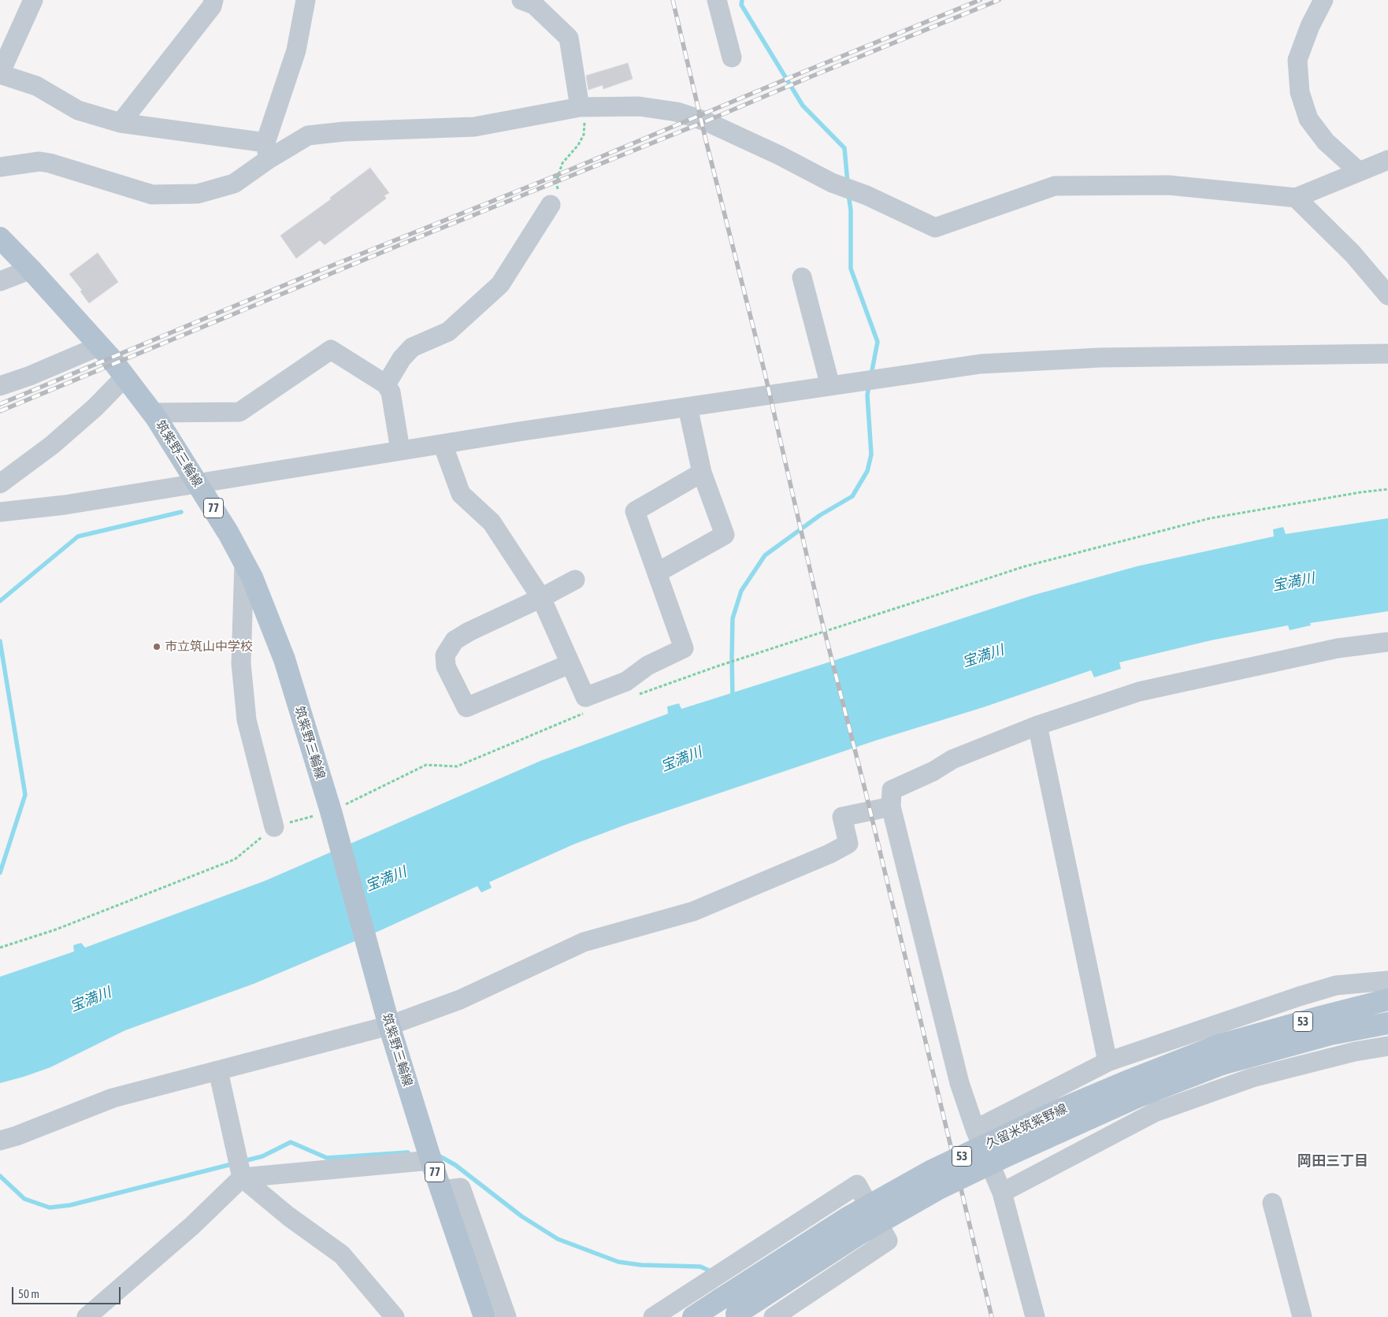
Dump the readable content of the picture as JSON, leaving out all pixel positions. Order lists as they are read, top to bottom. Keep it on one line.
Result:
{"streets":{"main road":["筑紫野三輪線","77","53","久留米筑紫野線"]},"districts":["岡田三丁目"],"water":["宝満川"],"places":["市立筑山中学校"],"scale_bar":"50 m"}
